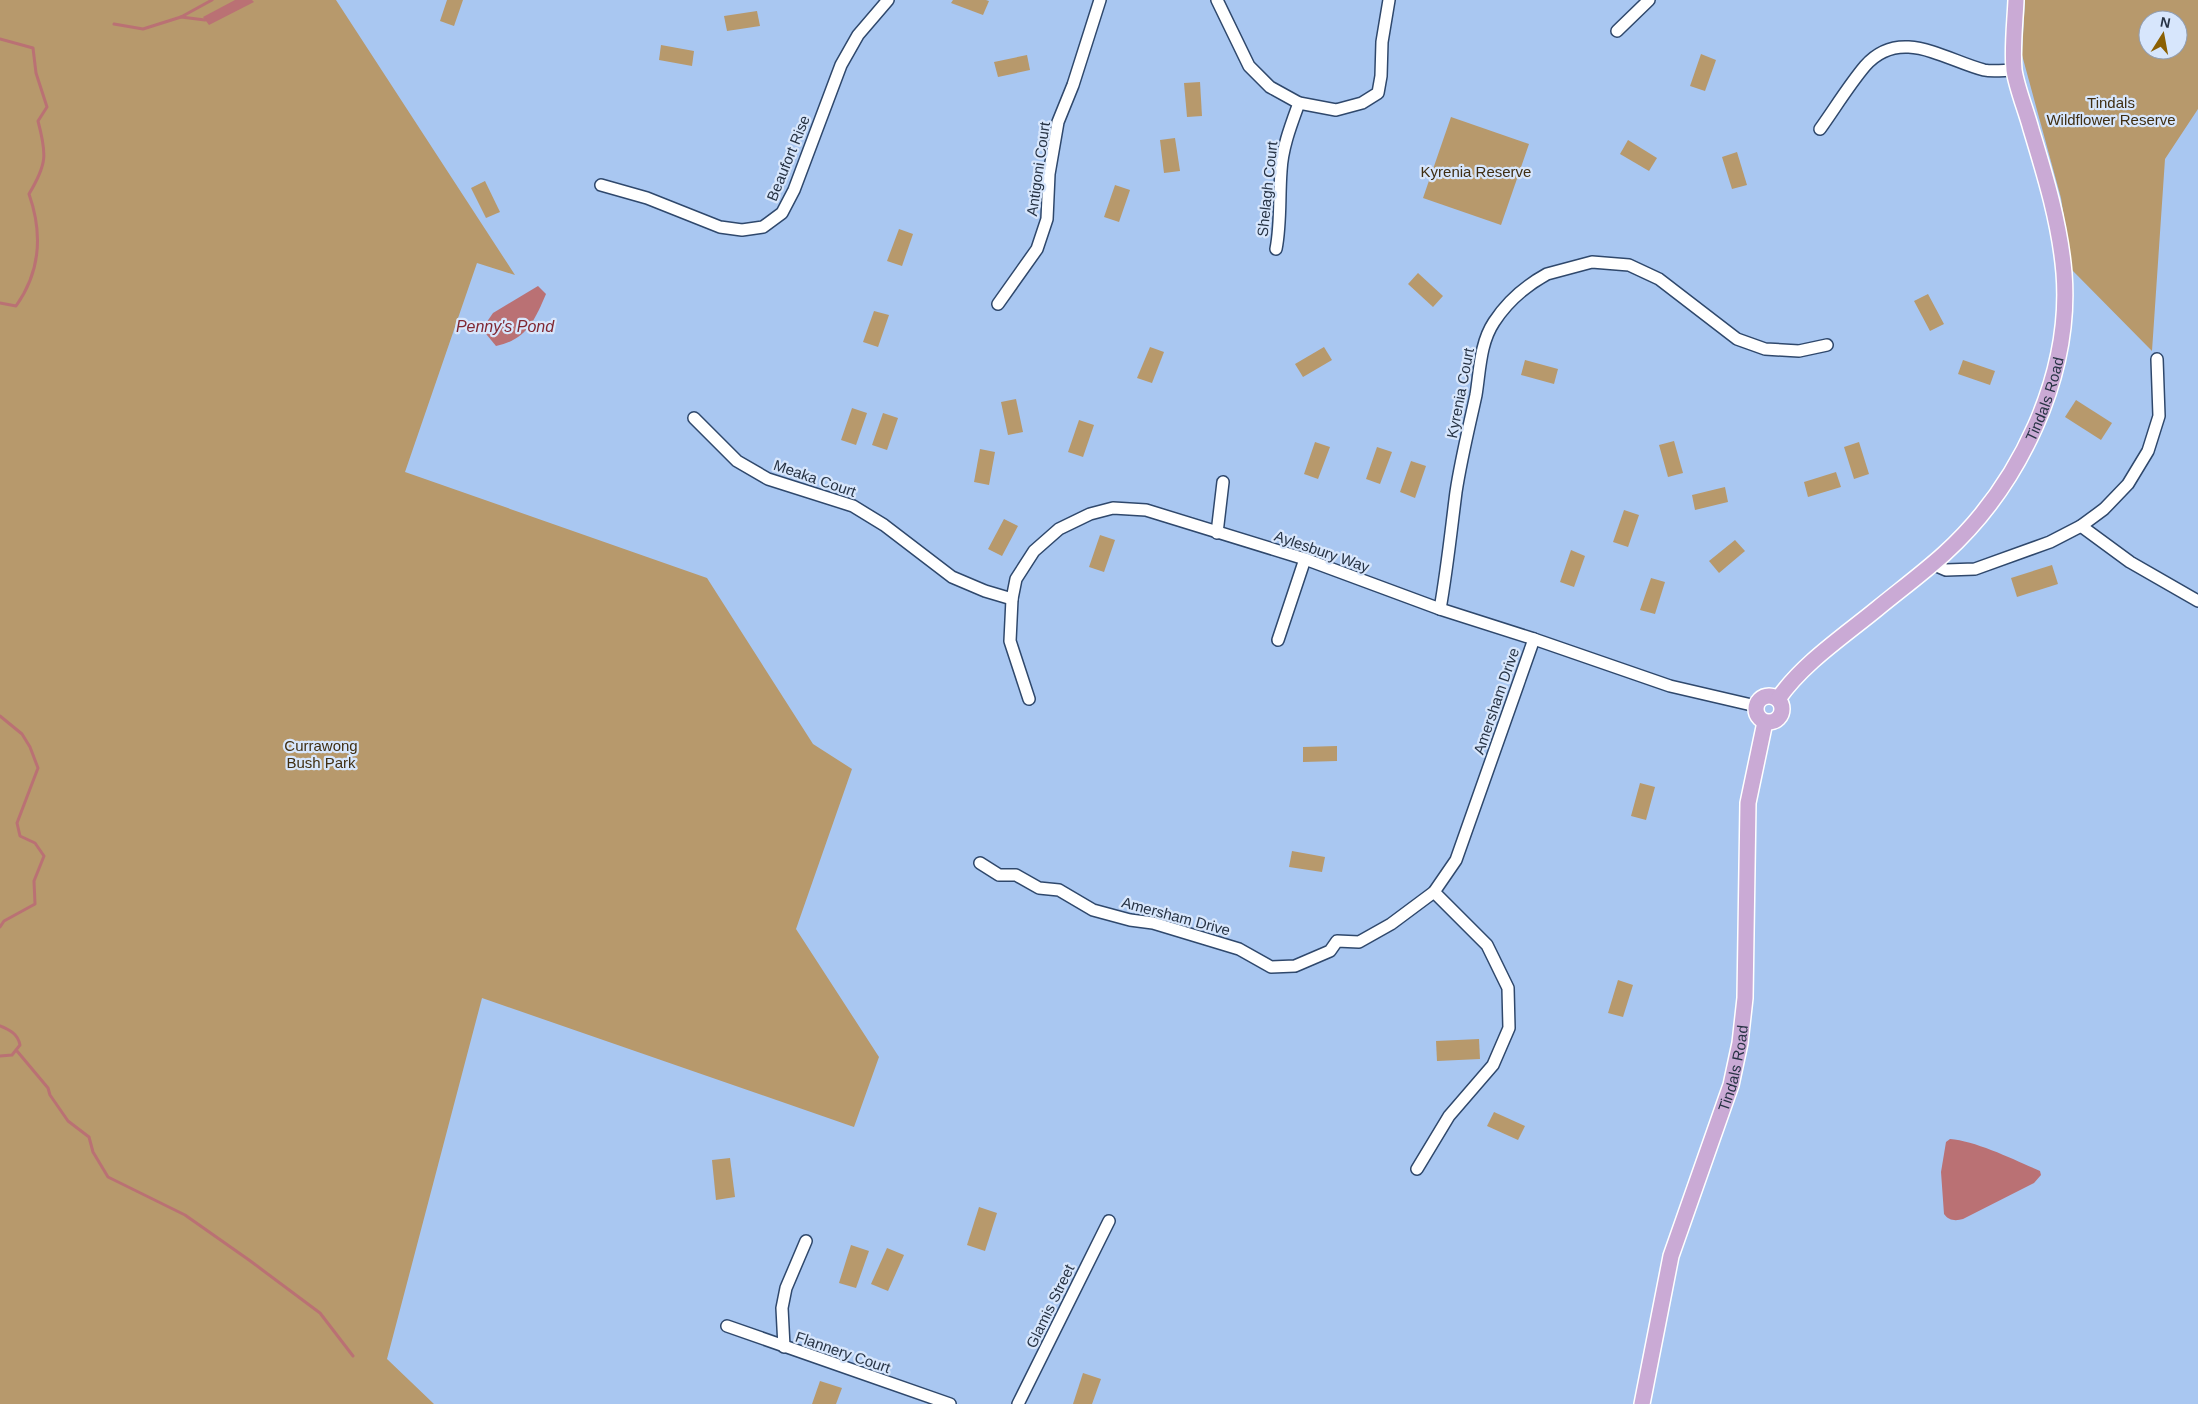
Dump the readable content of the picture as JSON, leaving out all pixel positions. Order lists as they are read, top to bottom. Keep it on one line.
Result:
{"streets":{"main road":["Tindals Road"],"street":["Beaufort Rise","Antigoni Court","Shelagh Court","Kyrenia Court","Meaka Court","Aylesbury Way","Amersham Drive","Glamis Street","Flannery Court"]},"crossings":[["Kyrenia Court","Aylesbury Way"],["Tindals Road","Aylesbury Way"],["Meaka Court","Aylesbury Way"],["Aylesbury Way","Amersham Drive"]],"water":["Penny's Pond"],"parks":["Tindals Wildflower Reserve","Kyrenia Reserve","Currawong Bush Park"],"north":"top"}
